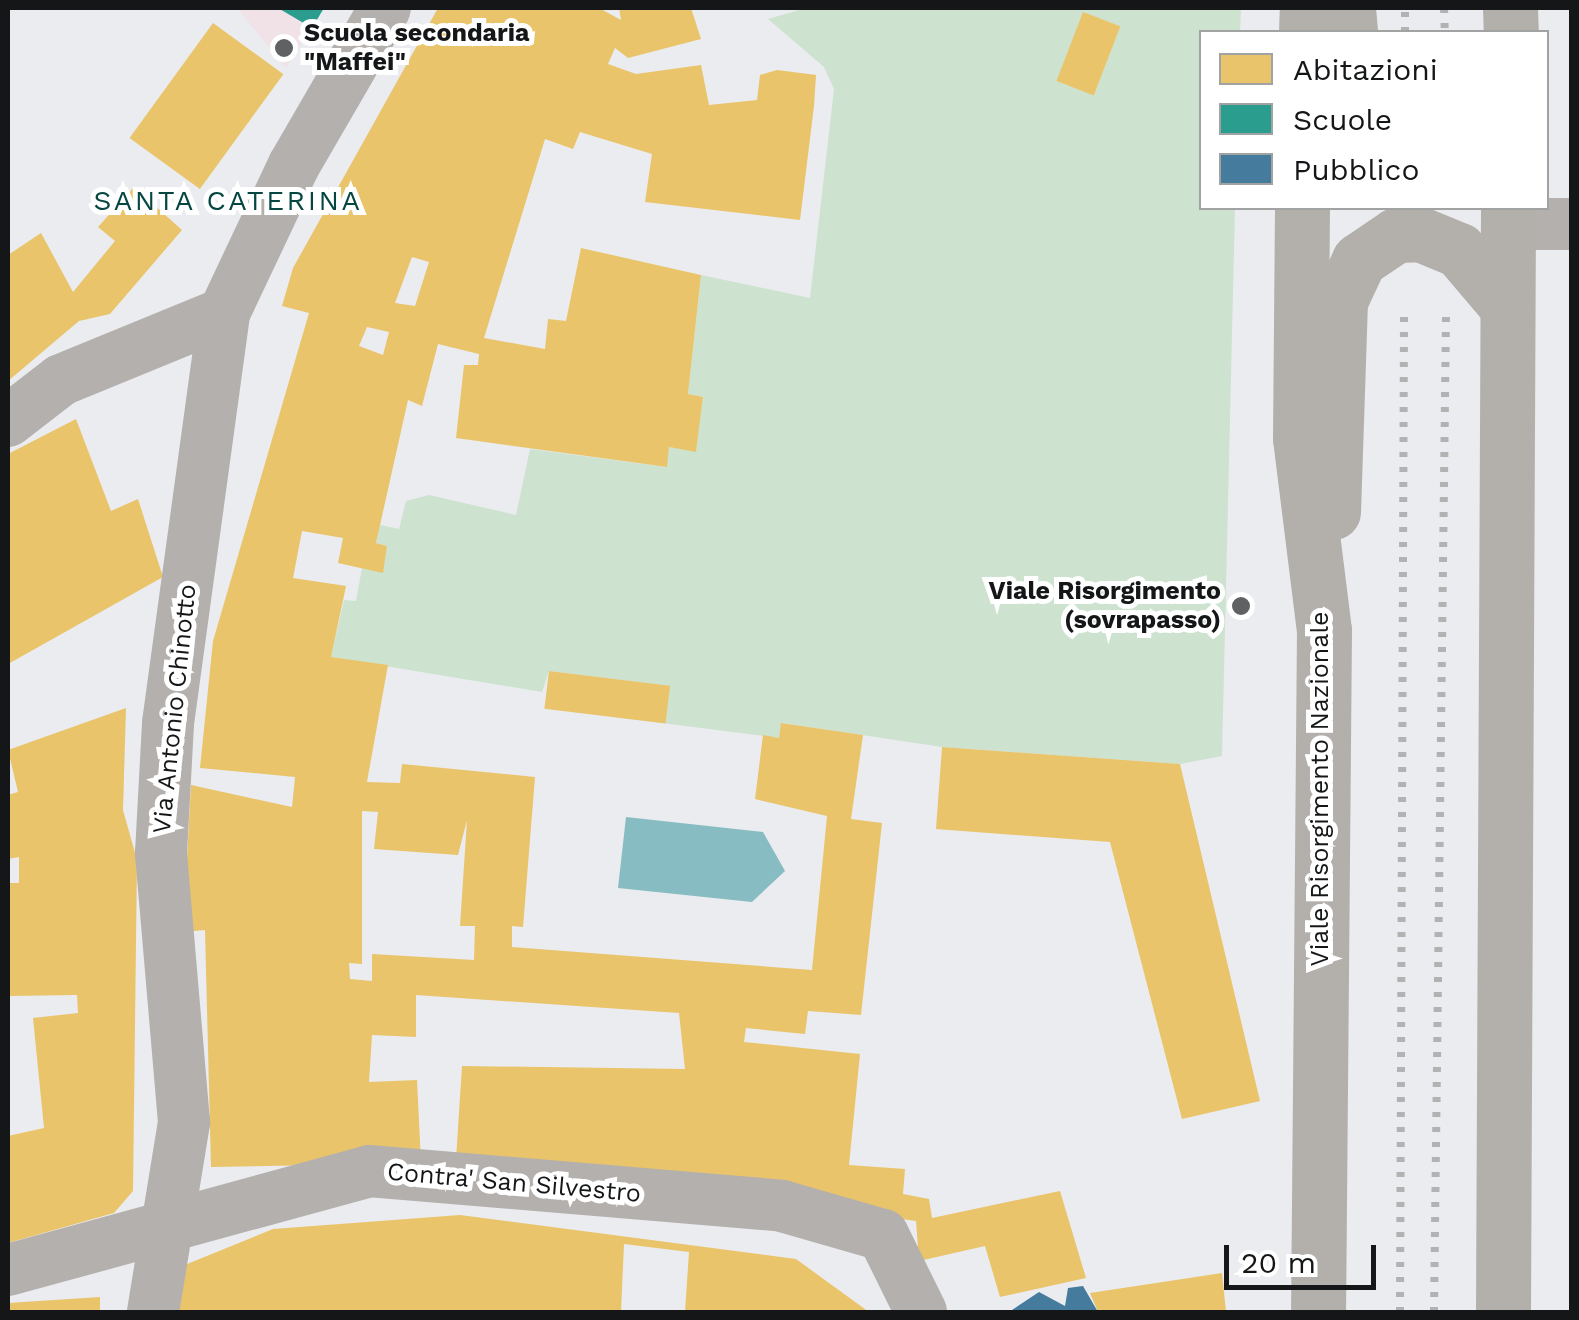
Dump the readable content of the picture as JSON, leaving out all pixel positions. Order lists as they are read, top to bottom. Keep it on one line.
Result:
{"streets":{"main road":["Viale Risorgimento Nazionale"],"street":["Via Antonio Chinotto","Contra' San Silvestro"]},"crossings":[["Via Antonio Chinotto","Contra' San Silvestro"]],"districts":["SANTA CATERINA"],"places":["Scuola secondaria \"Maffei\"","Viale Risorgimento (sovrapasso)"],"legend":["Abitazioni","Scuole","Pubblico"],"scale_bar":"20 m"}
